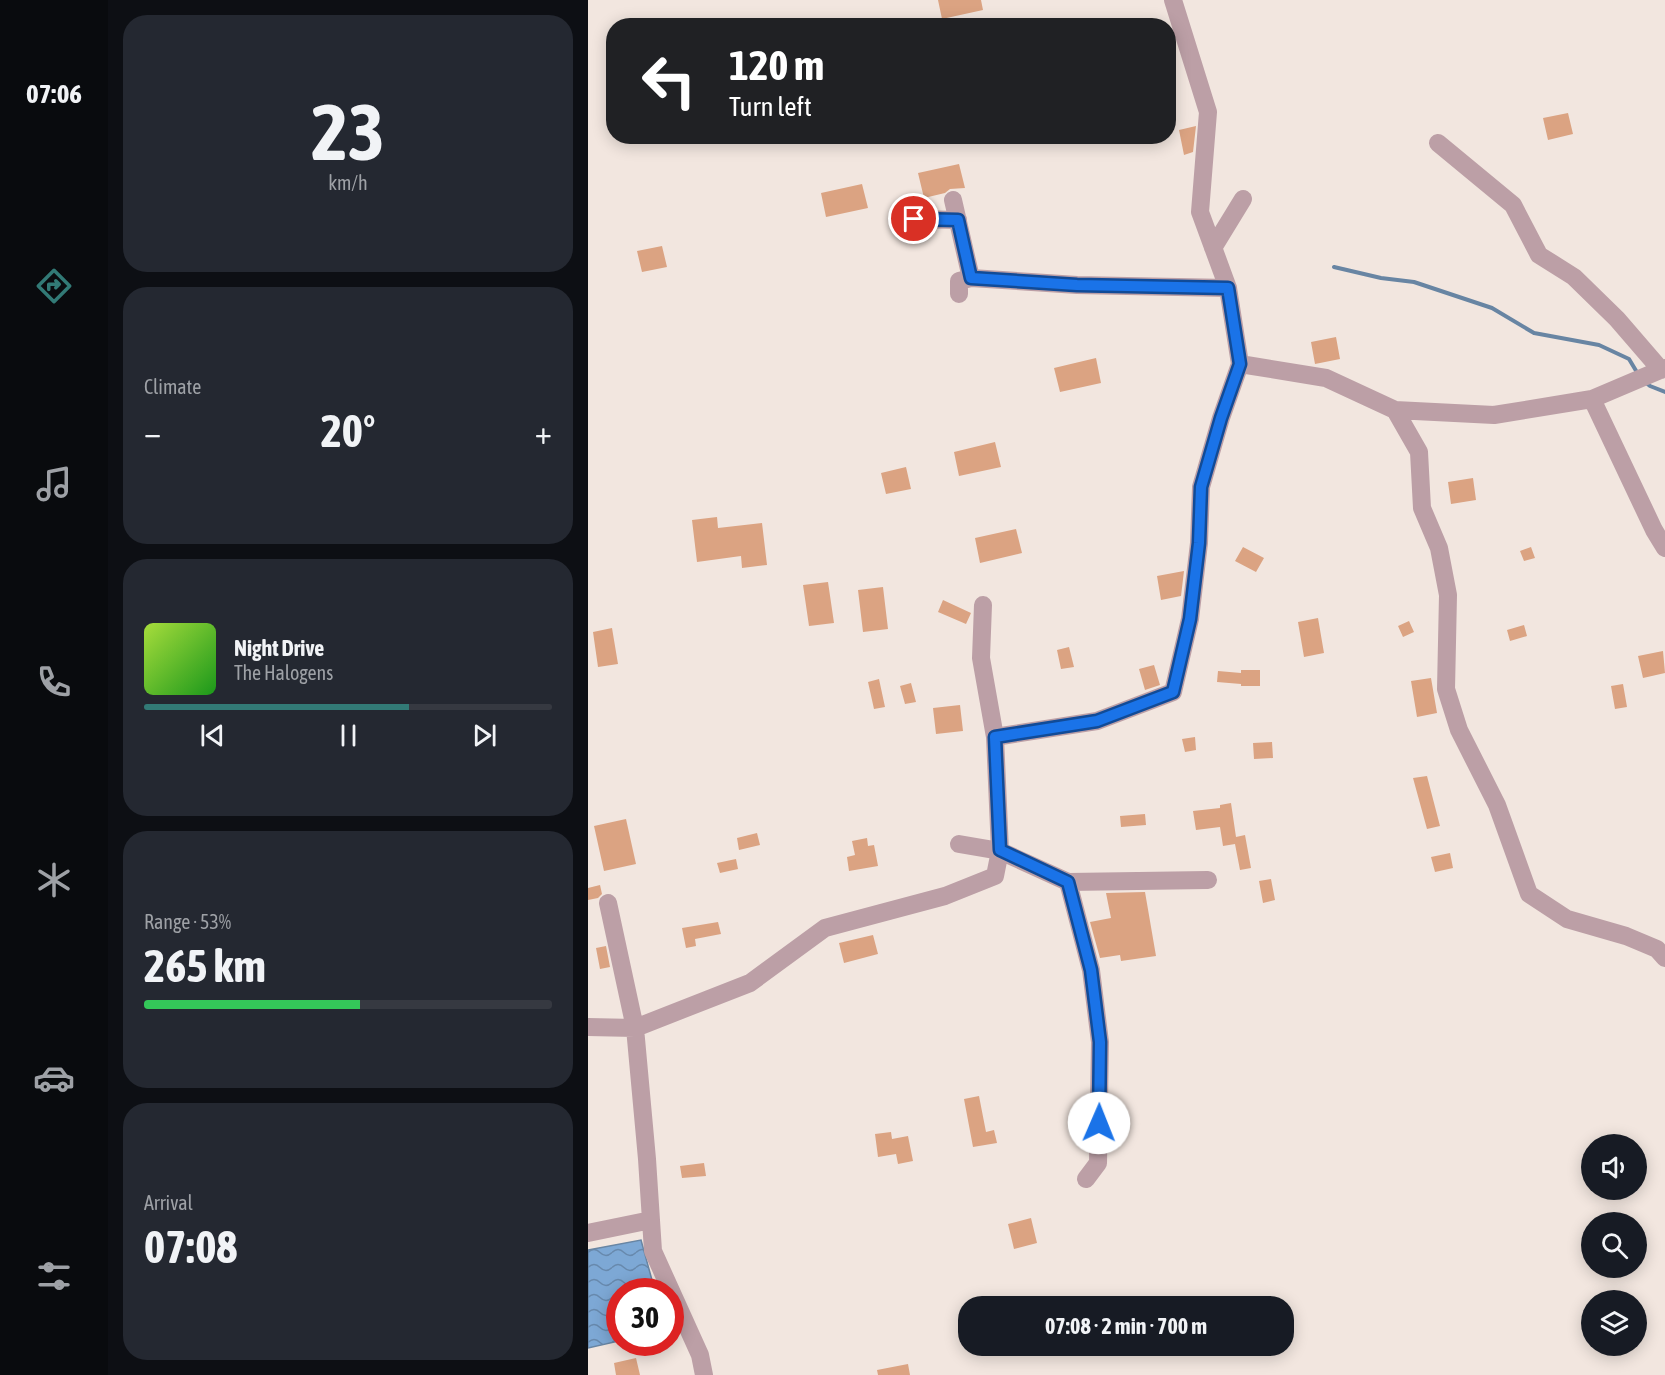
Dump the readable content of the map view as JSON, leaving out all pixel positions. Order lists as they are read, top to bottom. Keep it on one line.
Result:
{"page":{"tabs":"07:06","tile":[["23","km/h"],"Climate",["Range · 53%","265 km"],["Arrival","07:08"]],"turn":["120 m","Turn left"],"heat":["−","20°","+"],"song":["Night Drive","The Halogens"],"limit":"30","trip":"07:08 · 2 min · 700 m"}}
